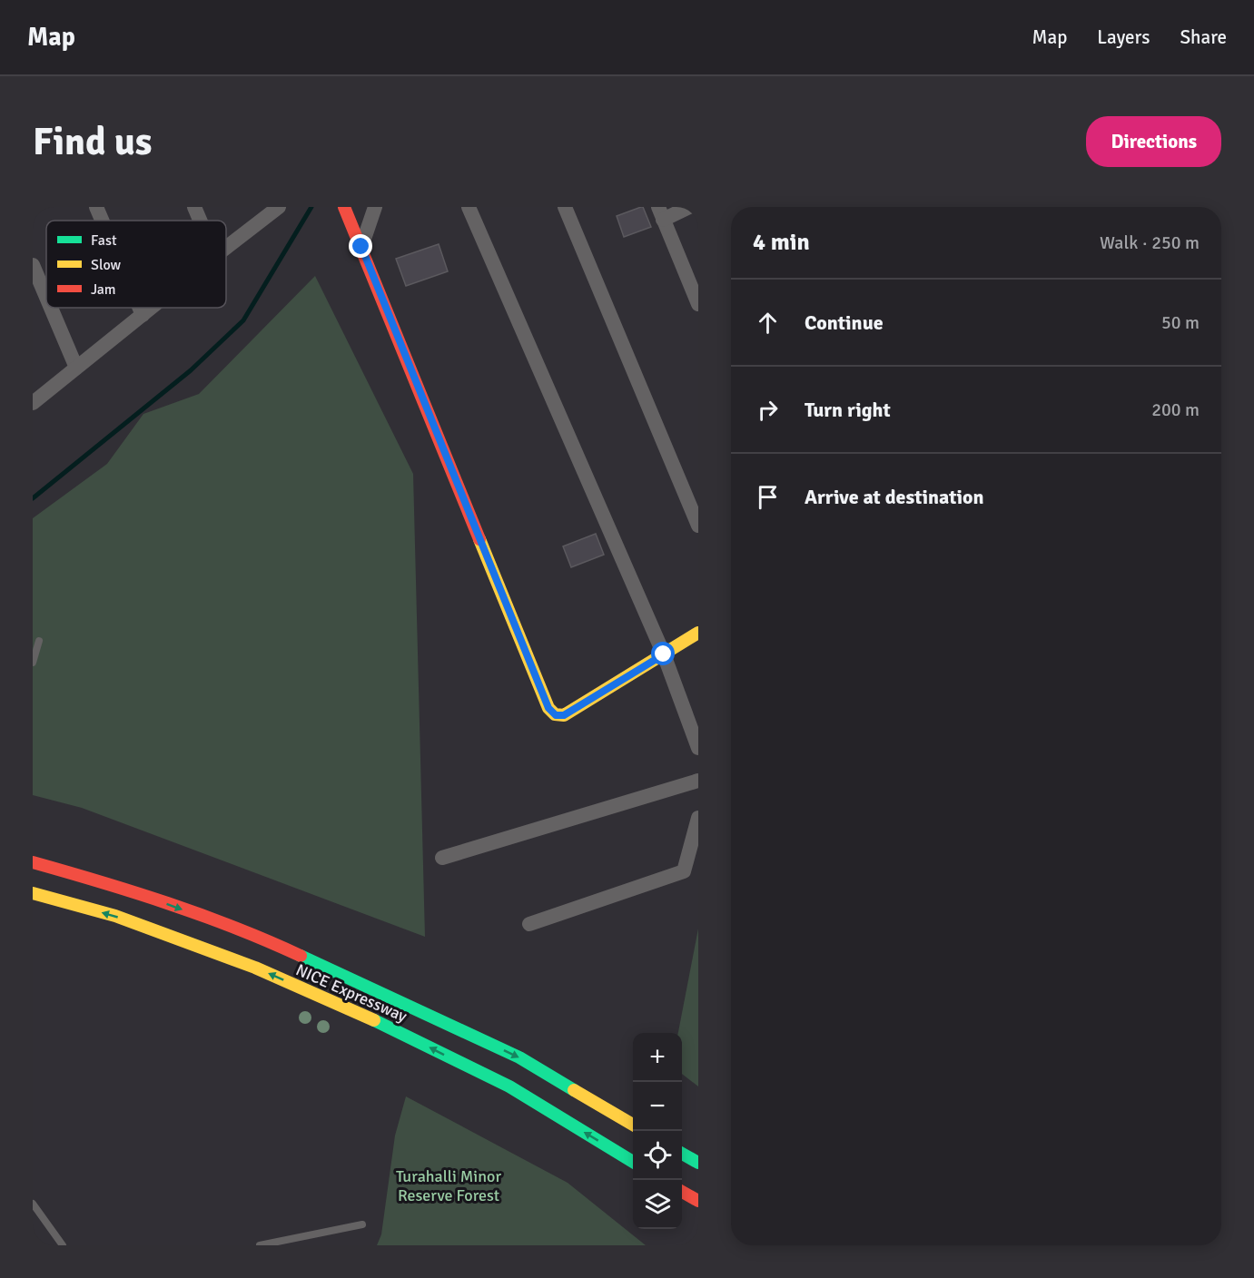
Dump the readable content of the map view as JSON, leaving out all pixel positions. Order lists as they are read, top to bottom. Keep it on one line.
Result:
{"streets":{"main road":["NICE Expressway"]},"parks":["Turahalli Minor Reserve Forest"],"legend":["Fast","Slow","Jam"],"page":{"header":"Map","nav":["Map","Layers","Share"],"buttons":"Directions","title":"Find us","heading":["4 min","Walk · 250 m"],"list":[["Continue","50 m"],["Turn right","200 m"],"Arrive at destination"],"map_buttons":["+","−"]}}
